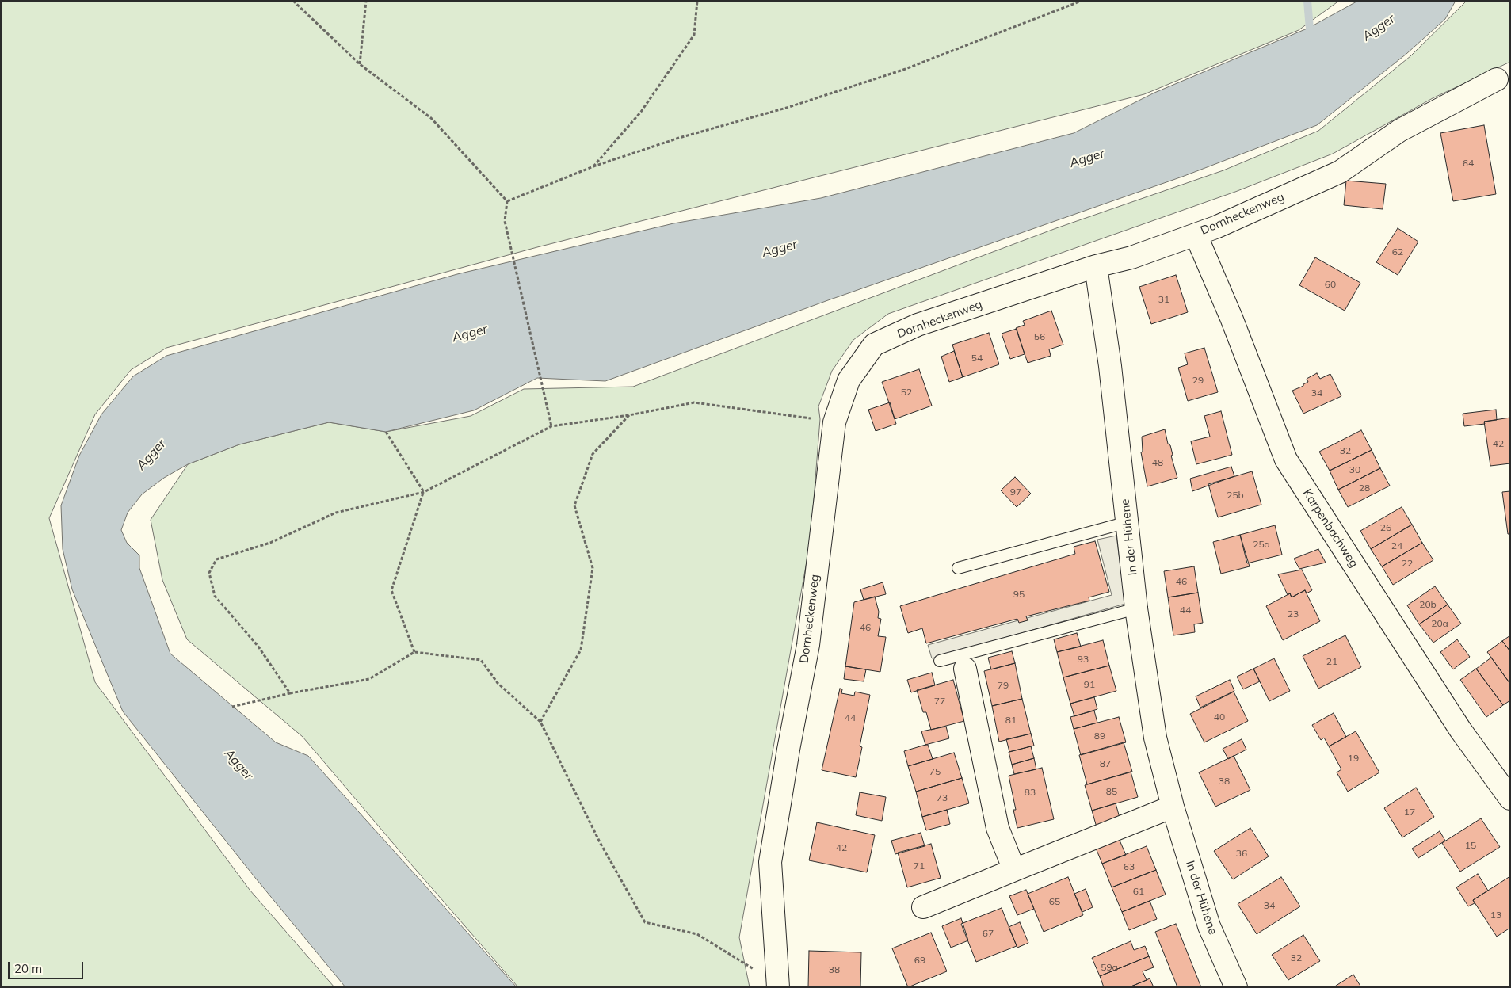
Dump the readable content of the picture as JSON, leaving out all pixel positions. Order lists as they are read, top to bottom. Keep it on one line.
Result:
{"streets":{"street":["Dornheckenweg","Karpenbachweg","In der Hühene"]},"crossings":[["Dornheckenweg","Karpenbachweg"],["Dornheckenweg","In der Hühene"]],"water":["Agger"],"house_numbers":["64","62","60","31","56","54","29","52","34","42","32","48","30","28","97","25b","26","25a","24","22","46","95","20b","44","23","20a","46","93","21","91","79","77","40","44","81","89","19","87","75","38","85","83","73","17","15","42","36","71","63","61","65","34","13","67","32","69","59a","38"],"scale_bar":"20 m"}
